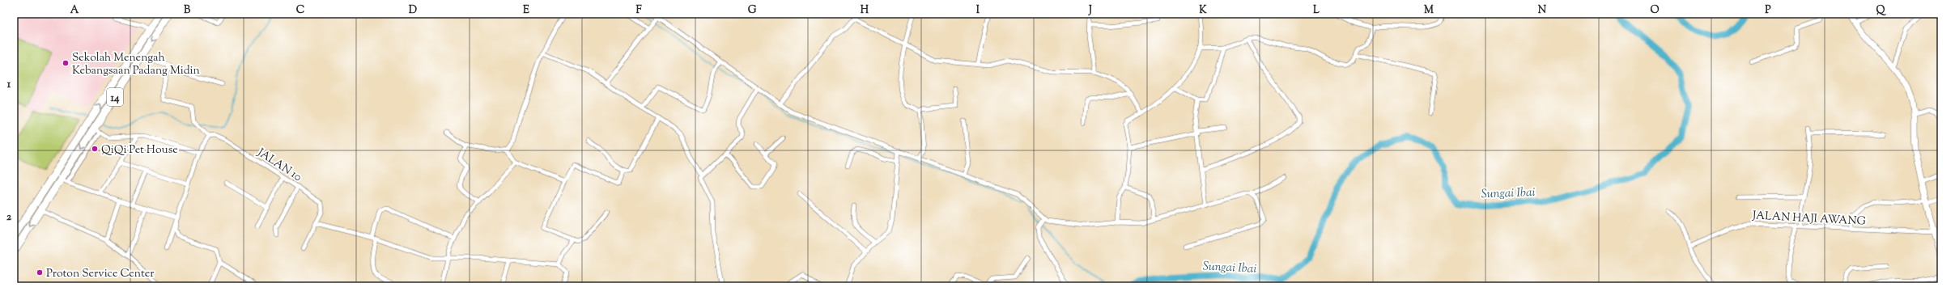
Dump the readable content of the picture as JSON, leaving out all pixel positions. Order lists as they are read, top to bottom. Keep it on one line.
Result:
{"streets":{"highway":["14"],"street":["JALAN 10","JALAN HAJI AWANG"]},"water":["Sungai Ibai"],"places":["Sekolah Menengah Kebangsaan Padang Midin","QiQi Pet House","Proton Service Center"],"grid":{"columns":["A","B","C","D","E","F","G","H","I","J","K","L","M","N","O","P","Q"],"rows":["1","2"]}}
